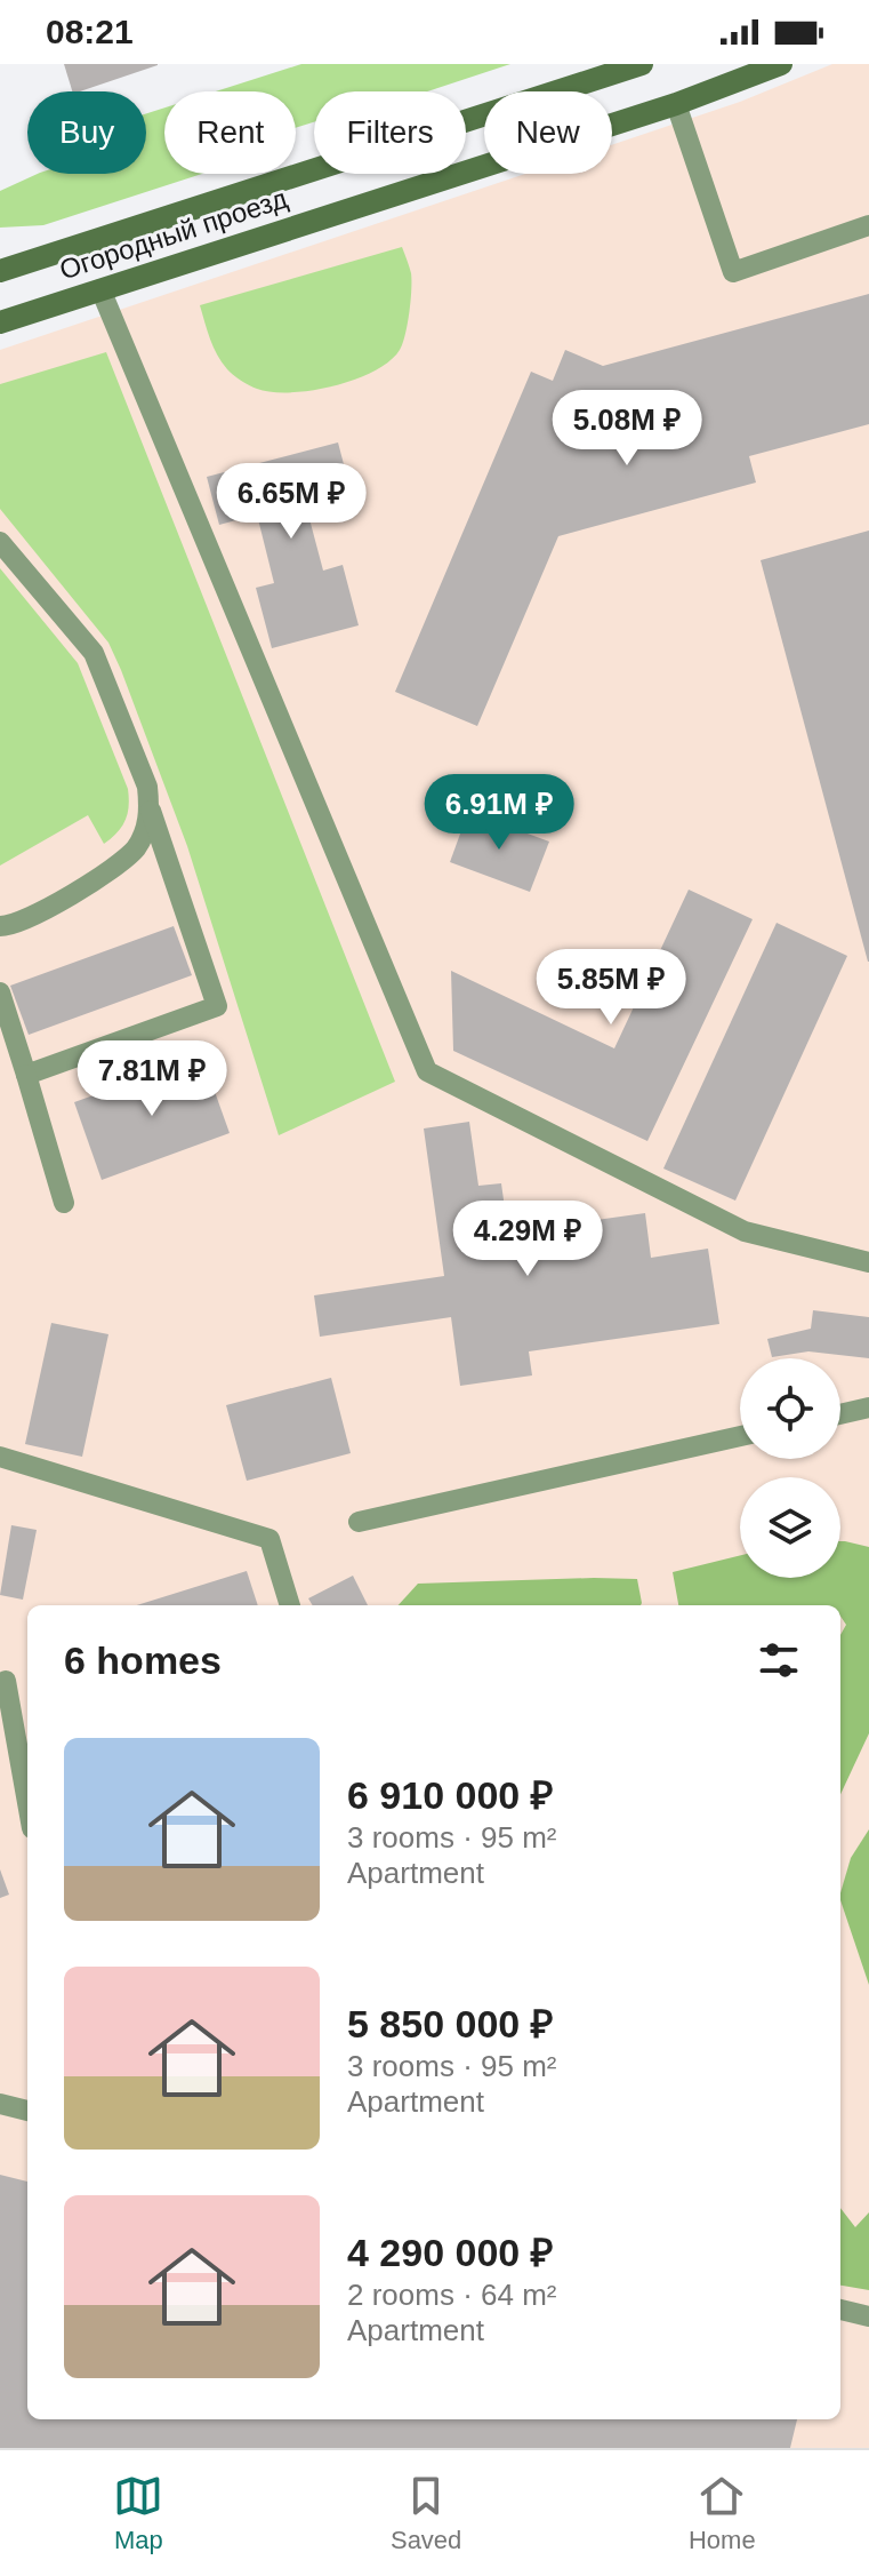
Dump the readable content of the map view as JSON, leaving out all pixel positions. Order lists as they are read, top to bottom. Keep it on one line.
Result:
{"streets":{"main road":["Огородный проезд"]},"page":{"status":"08:21","chip":["Buy","Rent","Filters","New"],"price":["5.08M ₽","6.65M ₽","6.91M ₽","5.85M ₽","7.81M ₽","4.29M ₽"],"heading":"6 homes","list":[{"name":"6 910 000 ₽","note":"3 rooms · 95 m² · Apartment"},{"name":"5 850 000 ₽","note":"3 rooms · 95 m² · Apartment"},{"name":"4 290 000 ₽","note":"2 rooms · 64 m² · Apartment"}],"tabs":["Map","Saved","Home"]}}
